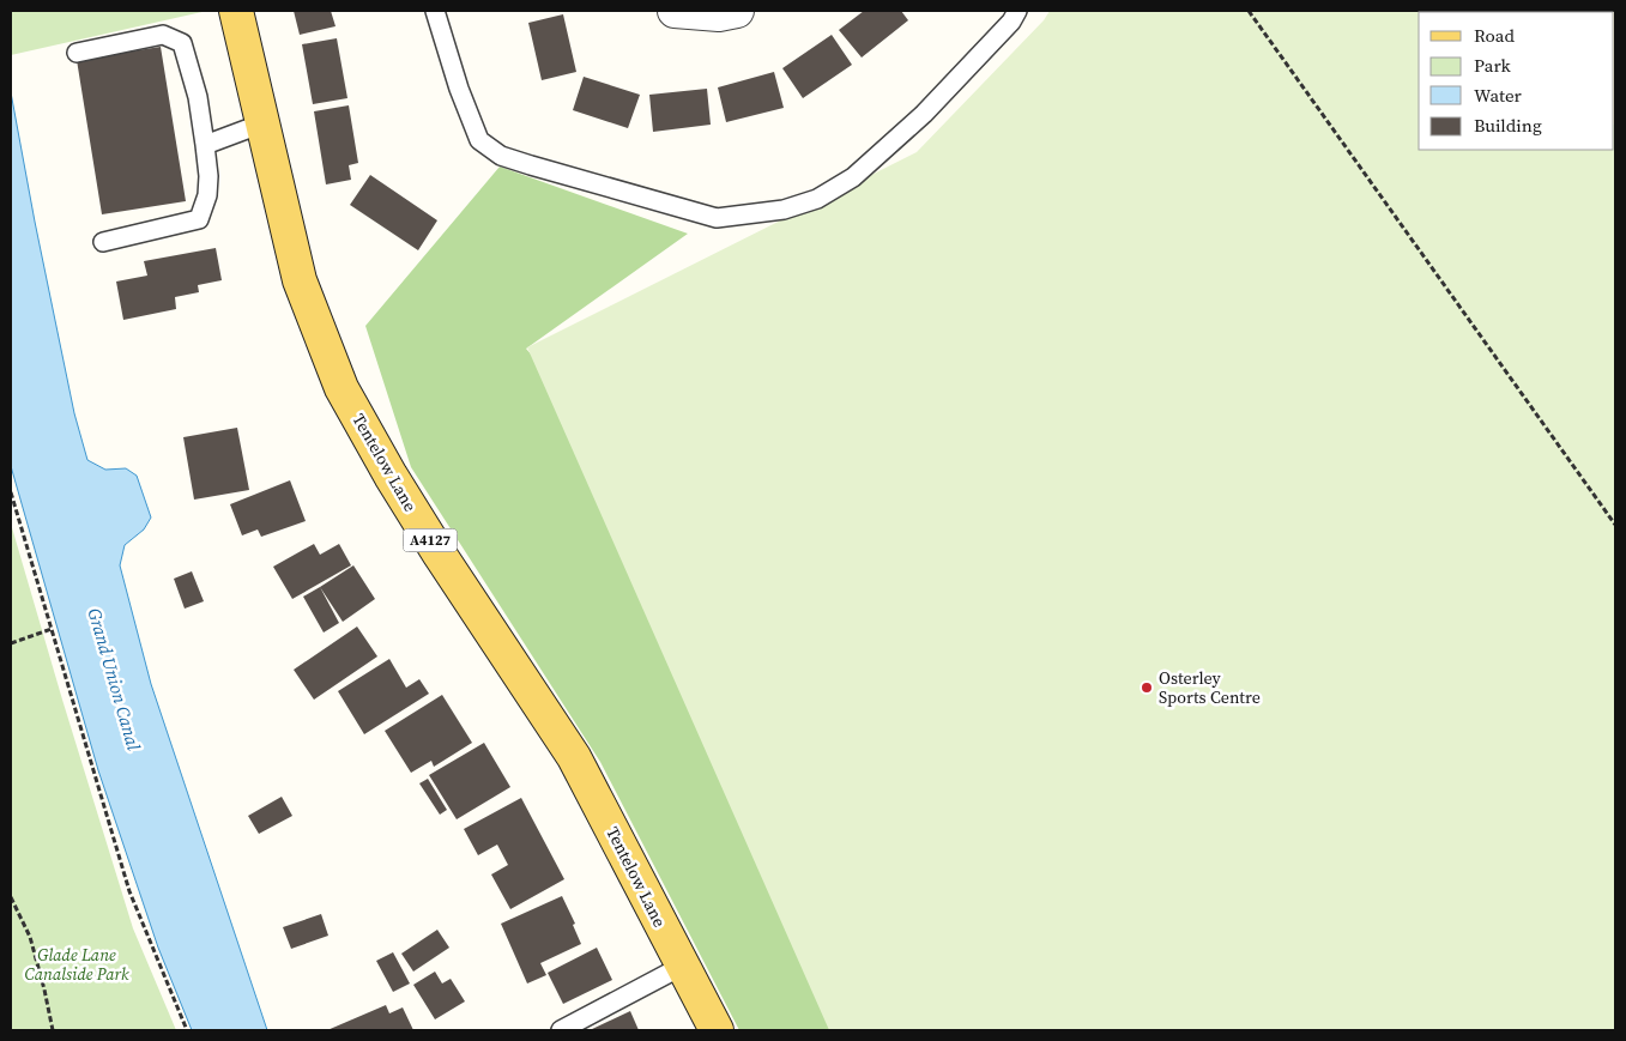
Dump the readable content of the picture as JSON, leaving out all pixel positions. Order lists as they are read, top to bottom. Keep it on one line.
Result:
{"streets":{"main road":["Tentelow Lane","A4127"]},"water":["Grand Union Canal"],"parks":["Glade Lane Canalside Park"],"places":["Osterley Sports Centre"],"legend":["Road","Park","Water","Building"]}
